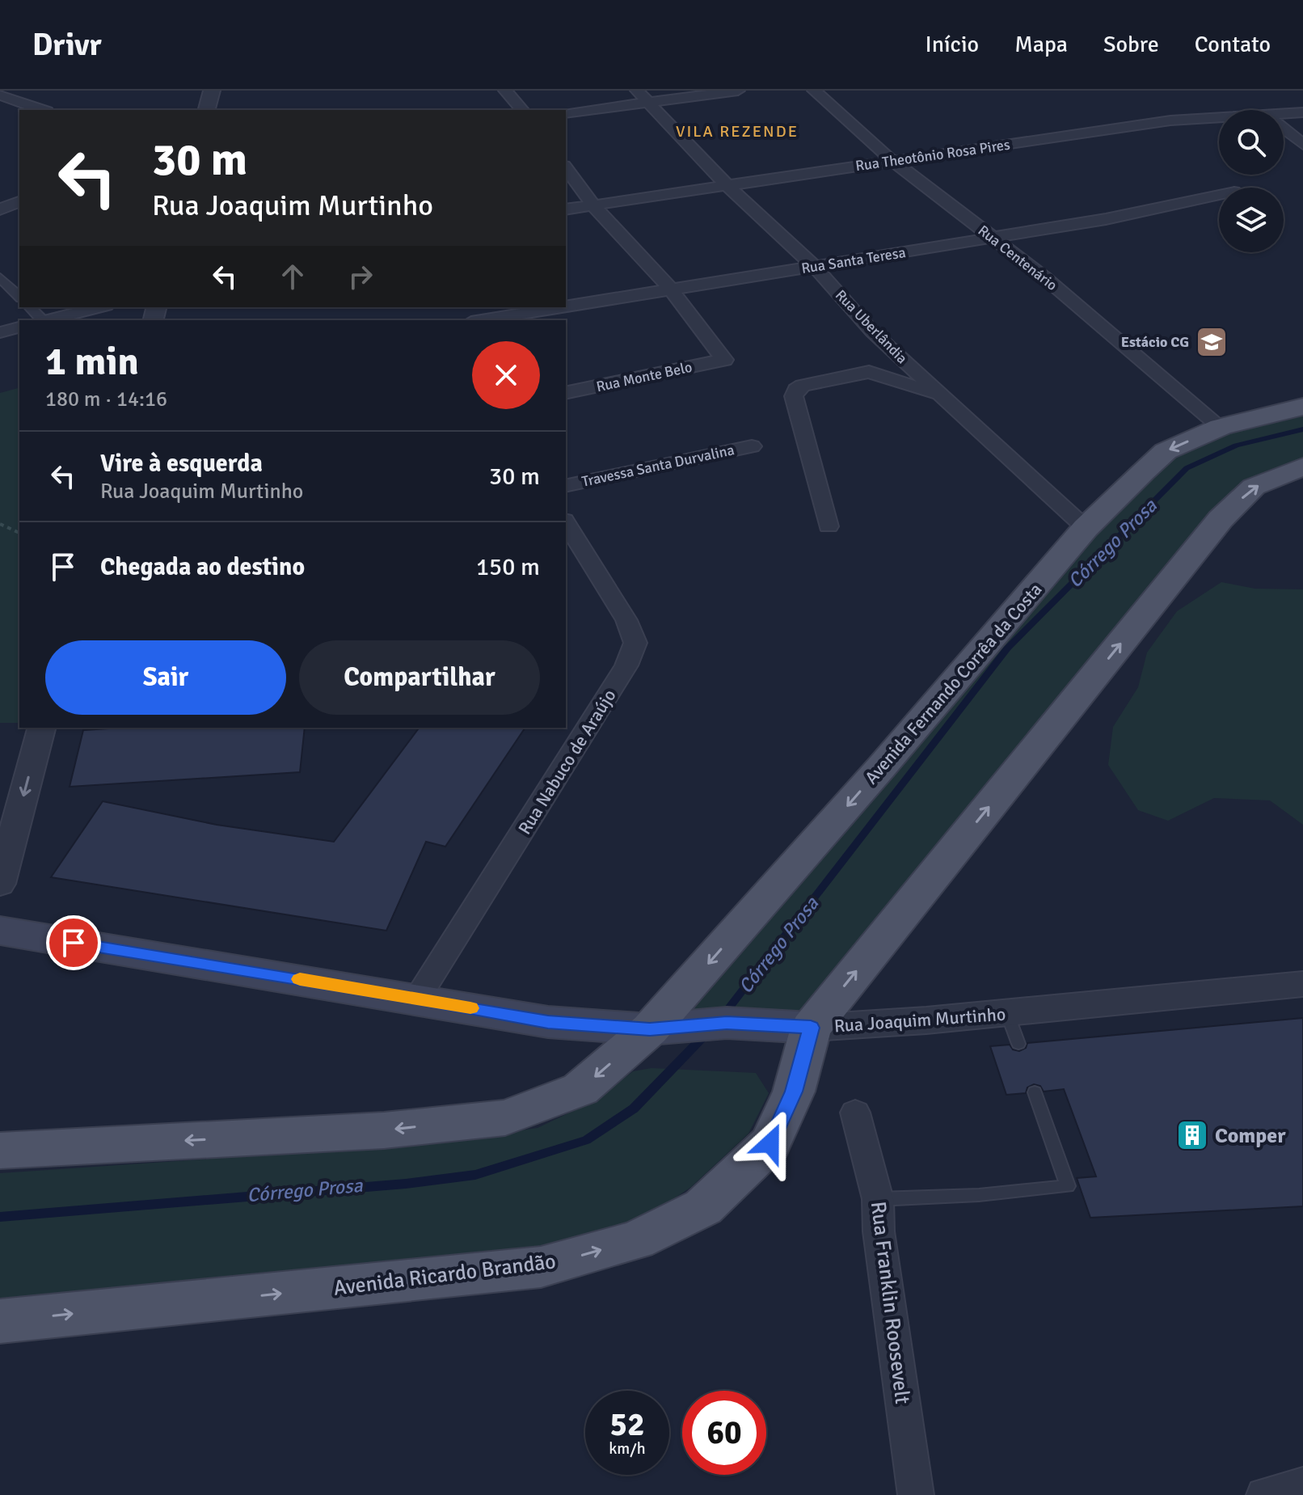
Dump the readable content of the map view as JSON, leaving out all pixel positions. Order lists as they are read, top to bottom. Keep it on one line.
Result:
{"streets":{"main road":["Avenida Fernando Corrêa da Costa","Rua Joaquim Murtinho","Avenida Ricardo Brandão"],"street":["Rua Theotônio Rosa Pires","Rua Centenário","Rua Santa Teresa","Rua Uberlândia","Rua Monte Belo","Travessa Santa Durvalina","Rua Nabuco de Araújo","Rua Franklin Roosevelt"]},"crossings":[["Rua Theotônio Rosa Pires","Rua Centenário"],["Rua Theotônio Rosa Pires","Rua Uberlândia"],["Rua Centenário","Rua Santa Teresa"],["Rua Centenário","Avenida Fernando Corrêa da Costa"],["Rua Santa Teresa","Rua Uberlândia"],["Rua Santa Teresa","Rua Monte Belo"],["Rua Uberlândia","Avenida Fernando Corrêa da Costa"],["Avenida Fernando Corrêa da Costa","Rua Joaquim Murtinho"],["Rua Nabuco de Araújo","Rua Joaquim Murtinho"],["Rua Joaquim Murtinho","Avenida Ricardo Brandão"]],"districts":["VILA REZENDE"],"water":["Córrego Prosa"],"places":{"school or university":["Estácio CG"],"building":["Comper"]},"page":{"header":"Drivr","nav":["Início","Mapa","Sobre","Contato"],"turn":["30 m","Rua Joaquim Murtinho"],"heading":["1 min","180 m · 14:16"],"list":[{"name":"Vire à esquerda","note":"Rua Joaquim Murtinho","value":"30 m"},{"name":"Chegada ao destino","value":"150 m"}],"buttons":["Sair","Compartilhar"],"speed":"52 km/h","limit":"60"}}
